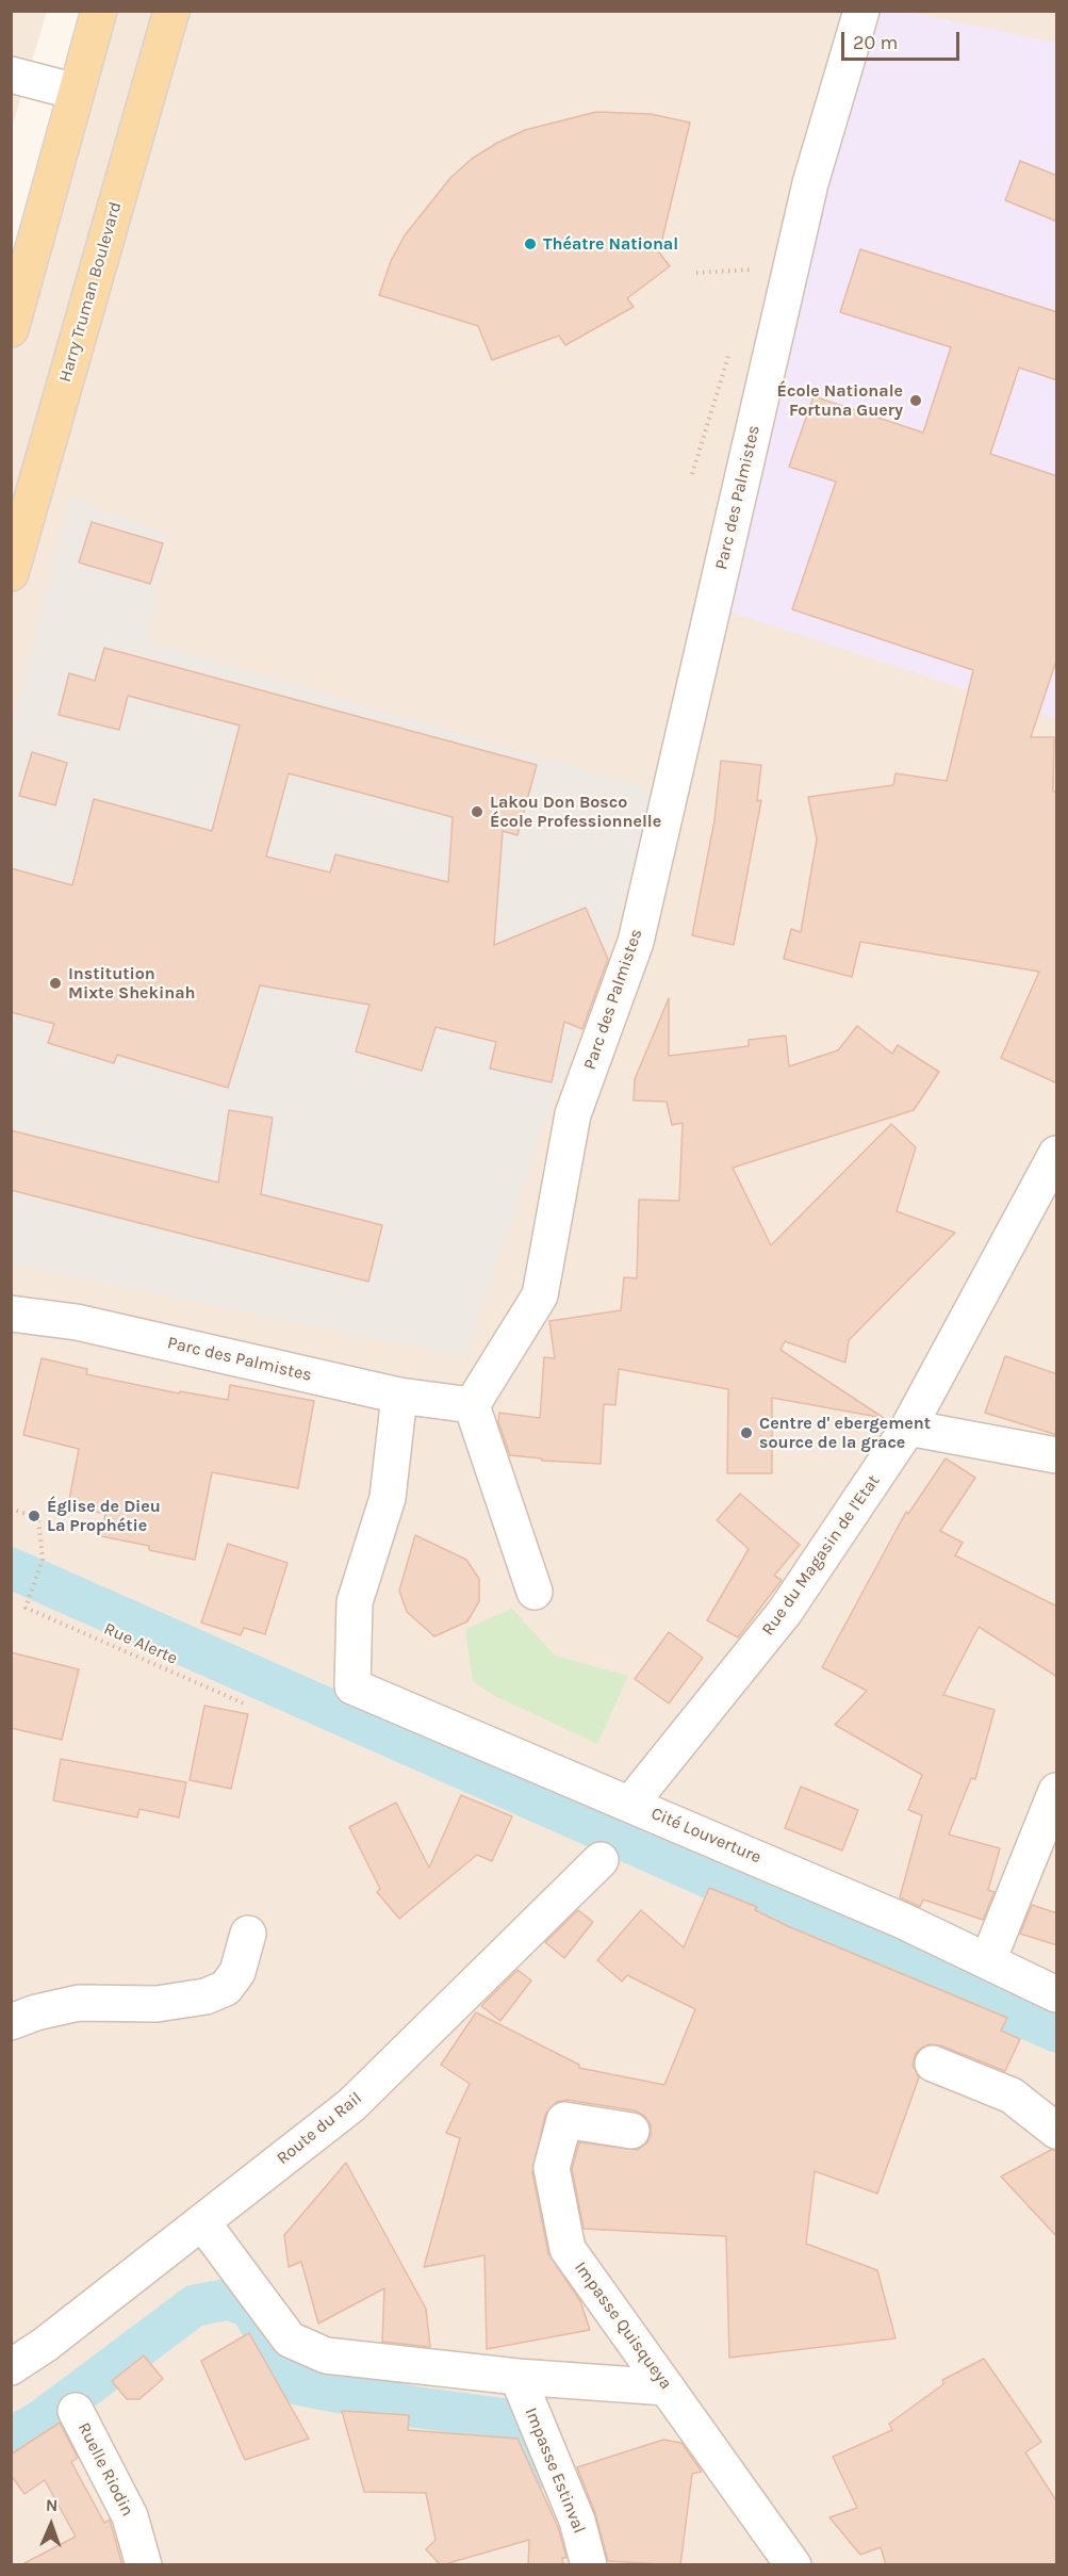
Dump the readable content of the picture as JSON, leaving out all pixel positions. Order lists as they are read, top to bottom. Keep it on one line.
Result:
{"streets":{"main road":["Harry Truman Boulevard"],"street":["Parc des Palmistes","Rue du Magasin de l'Etat","Cité Louverture","Route du Rail","Impasse Quisqueya","Ruelle Riodin","Impasse Estinval"],"path":["Rue Alerte"]},"crossings":[["Parc des Palmistes","Cité Louverture"],["Rue du Magasin de l'Etat","Cité Louverture"]],"places":["Théatre National","École Nationale Fortuna Guery","Lakou Don Bosco École Professionnelle","Institution Mixte Shekinah","Centre d' ebergement source de la grace","Église de Dieu La Prophétie"],"scale_bar":"20 m","north":"top"}
